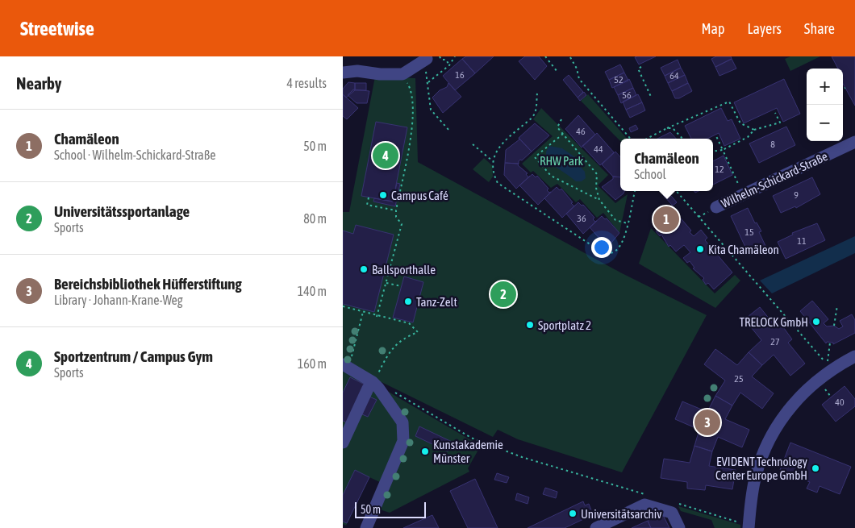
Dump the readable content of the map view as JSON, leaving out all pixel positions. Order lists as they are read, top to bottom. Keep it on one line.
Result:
{"streets":{"street":["Wilhelm-Schickard-Straße"]},"parks":["RHW Park"],"places":["Campus Café","Kita Chamäleon","Ballsporthalle","Tanz-Zelt","TRELOCK GmbH","Sportplatz 2","Kunstakademie Münster","EVIDENT Technology Center Europe GmbH","Universitätsarchiv"],"house_numbers":["16","64","52","56","46","8","44","12","9","36","15","11","27","25","40"],"scale_bar":"50 m","page":{"header":"Streetwise","nav":["Map","Layers","Share"],"heading":["Nearby","4 results"],"map_buttons":["+","−"],"list":[{"mark":"1","name":"Chamäleon","note":"School · Wilhelm-Schickard-Straße","value":"50 m"},{"mark":"2","name":"Universitätssportanlage","note":"Sports","value":"80 m"},{"mark":"3","name":"Bereichsbibliothek Hüfferstiftung","note":"Library · Johann-Krane-Weg","value":"140 m"},{"mark":"4","name":"Sportzentrum / Campus Gym","note":"Sports","value":"160 m"}],"popup":["Chamäleon","School"],"pins":["4","1","2","3"],"scale":"50 m"}}
